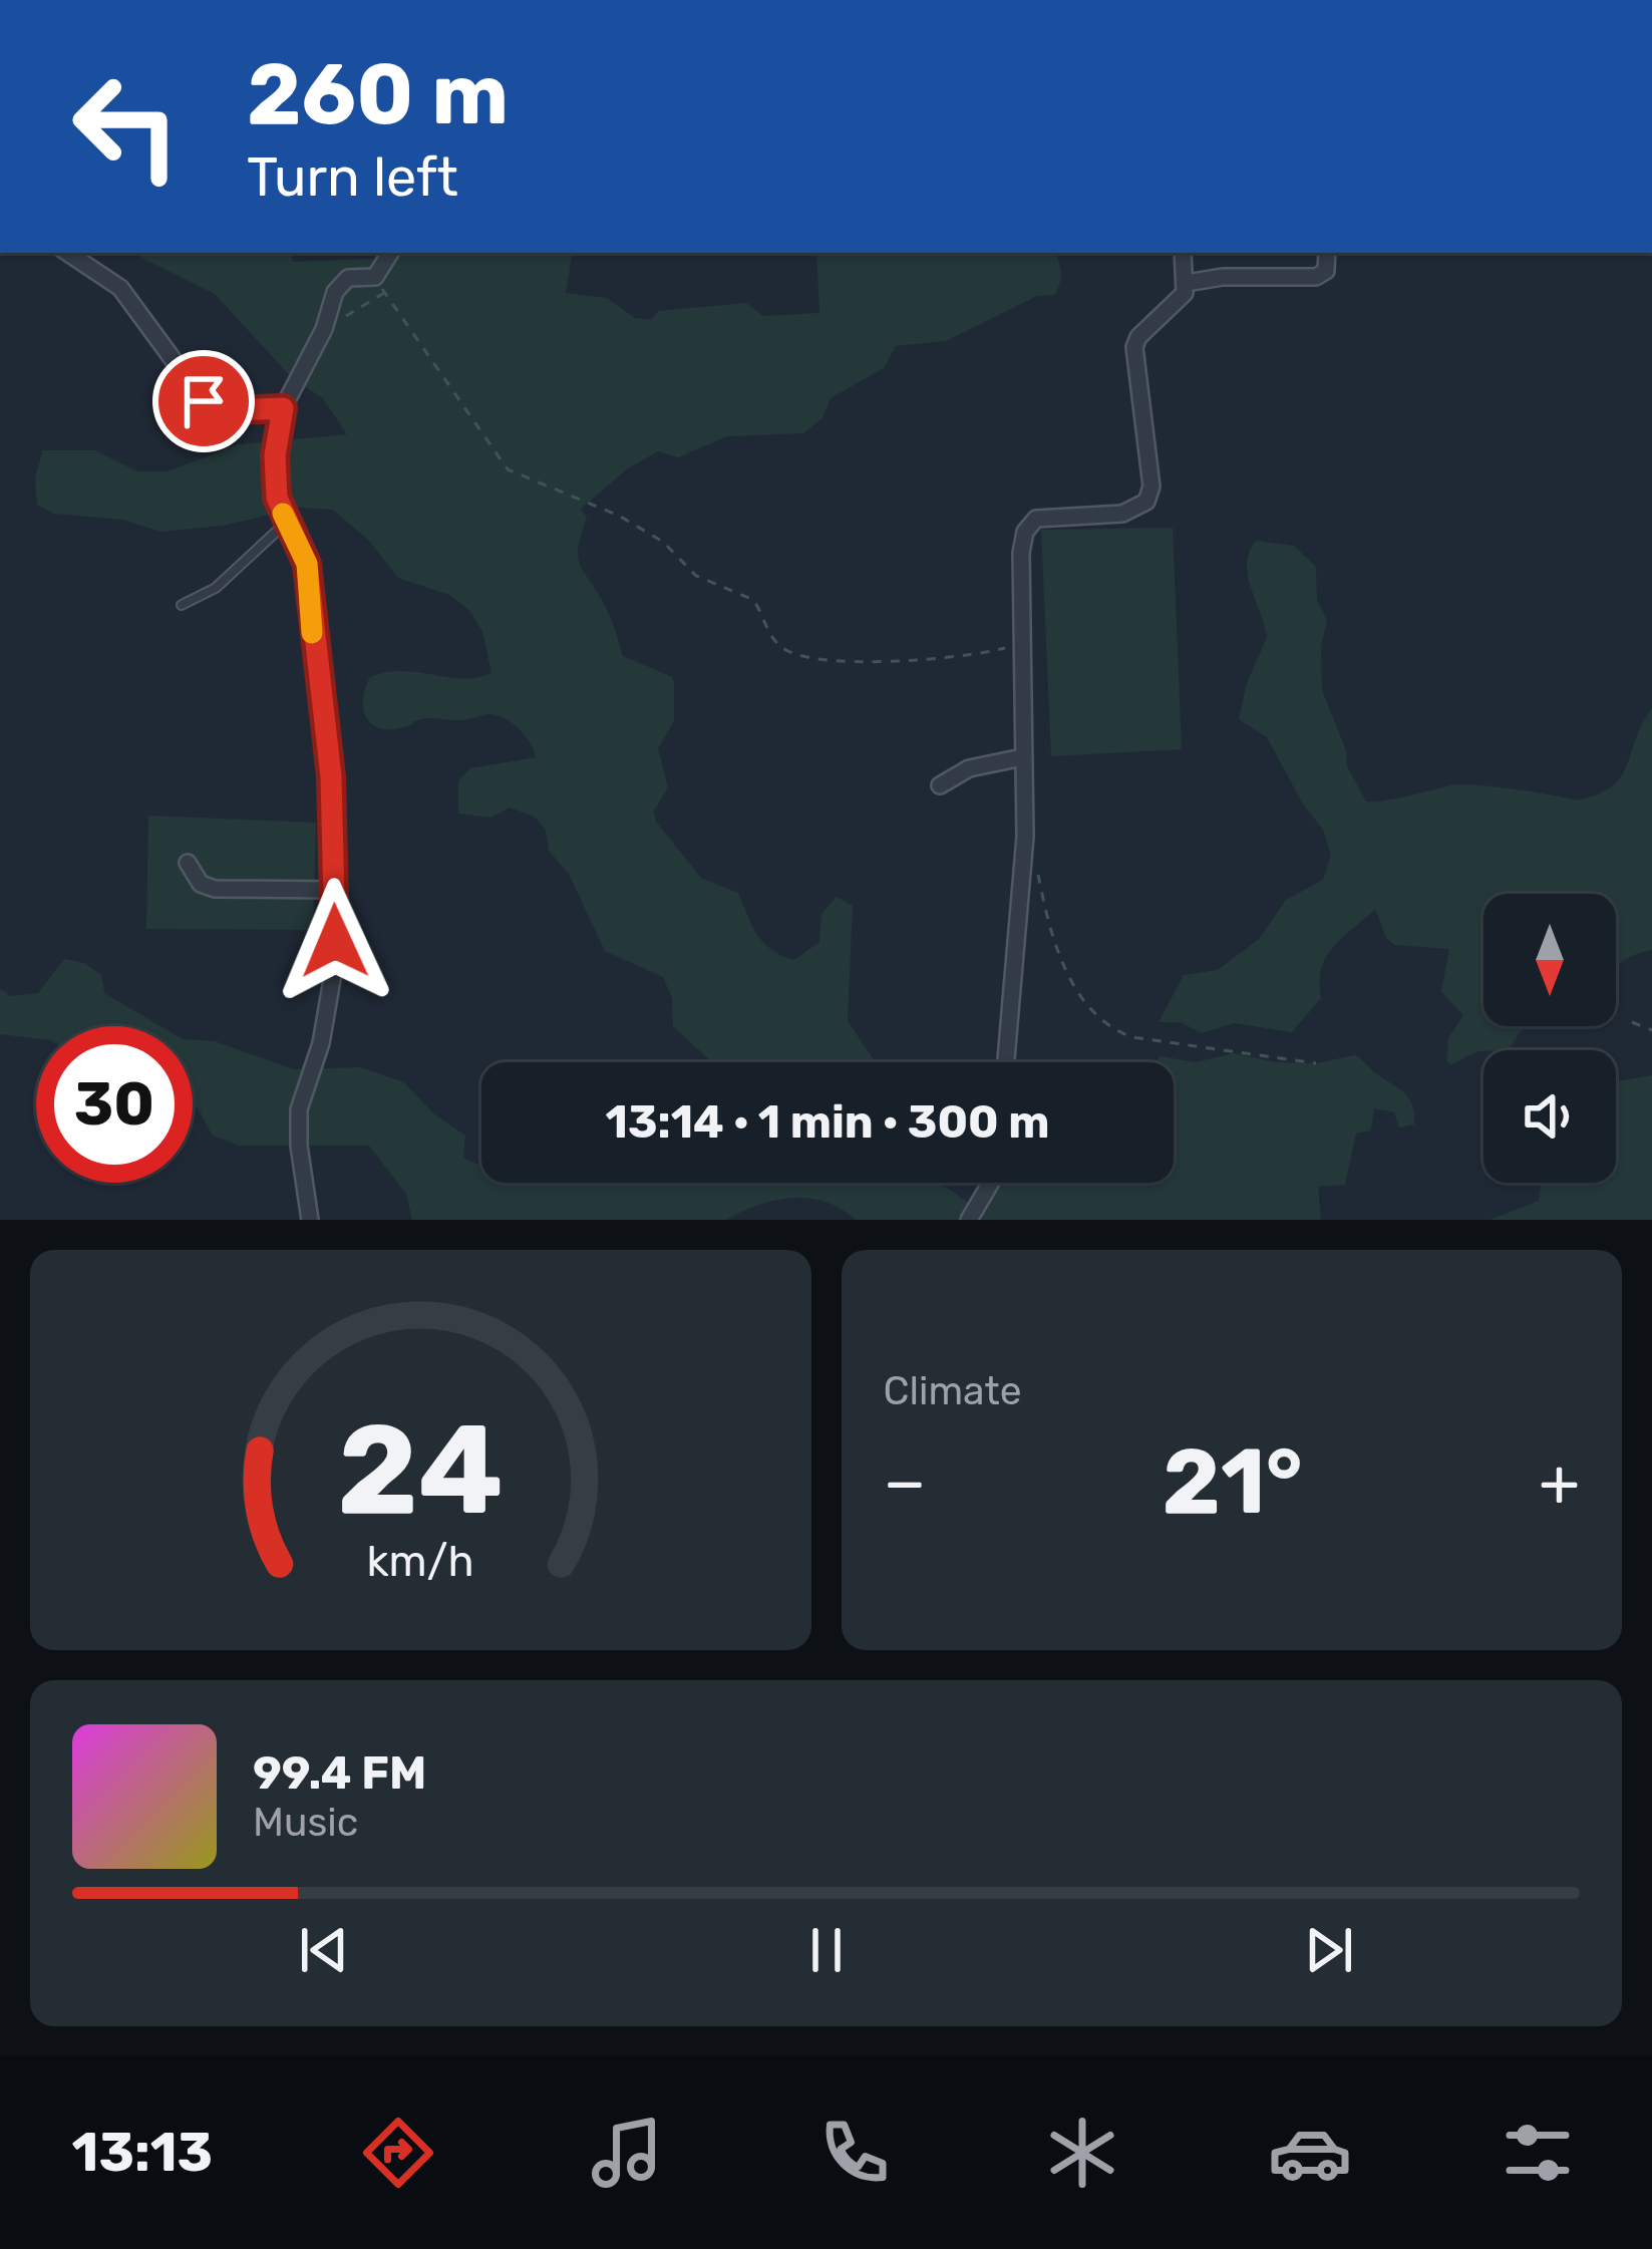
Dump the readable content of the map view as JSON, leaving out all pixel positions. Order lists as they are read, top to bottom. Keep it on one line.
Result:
{"north":"bottom","page":{"turn":["260 m","Turn left"],"limit":"30","trip":"13:14 · 1 min · 300 m","tile":"Climate","heat":["−","21°","+"],"song":["99.4 FM","Music"],"tabs":"13:13","gauge":["24","km/h"]}}
